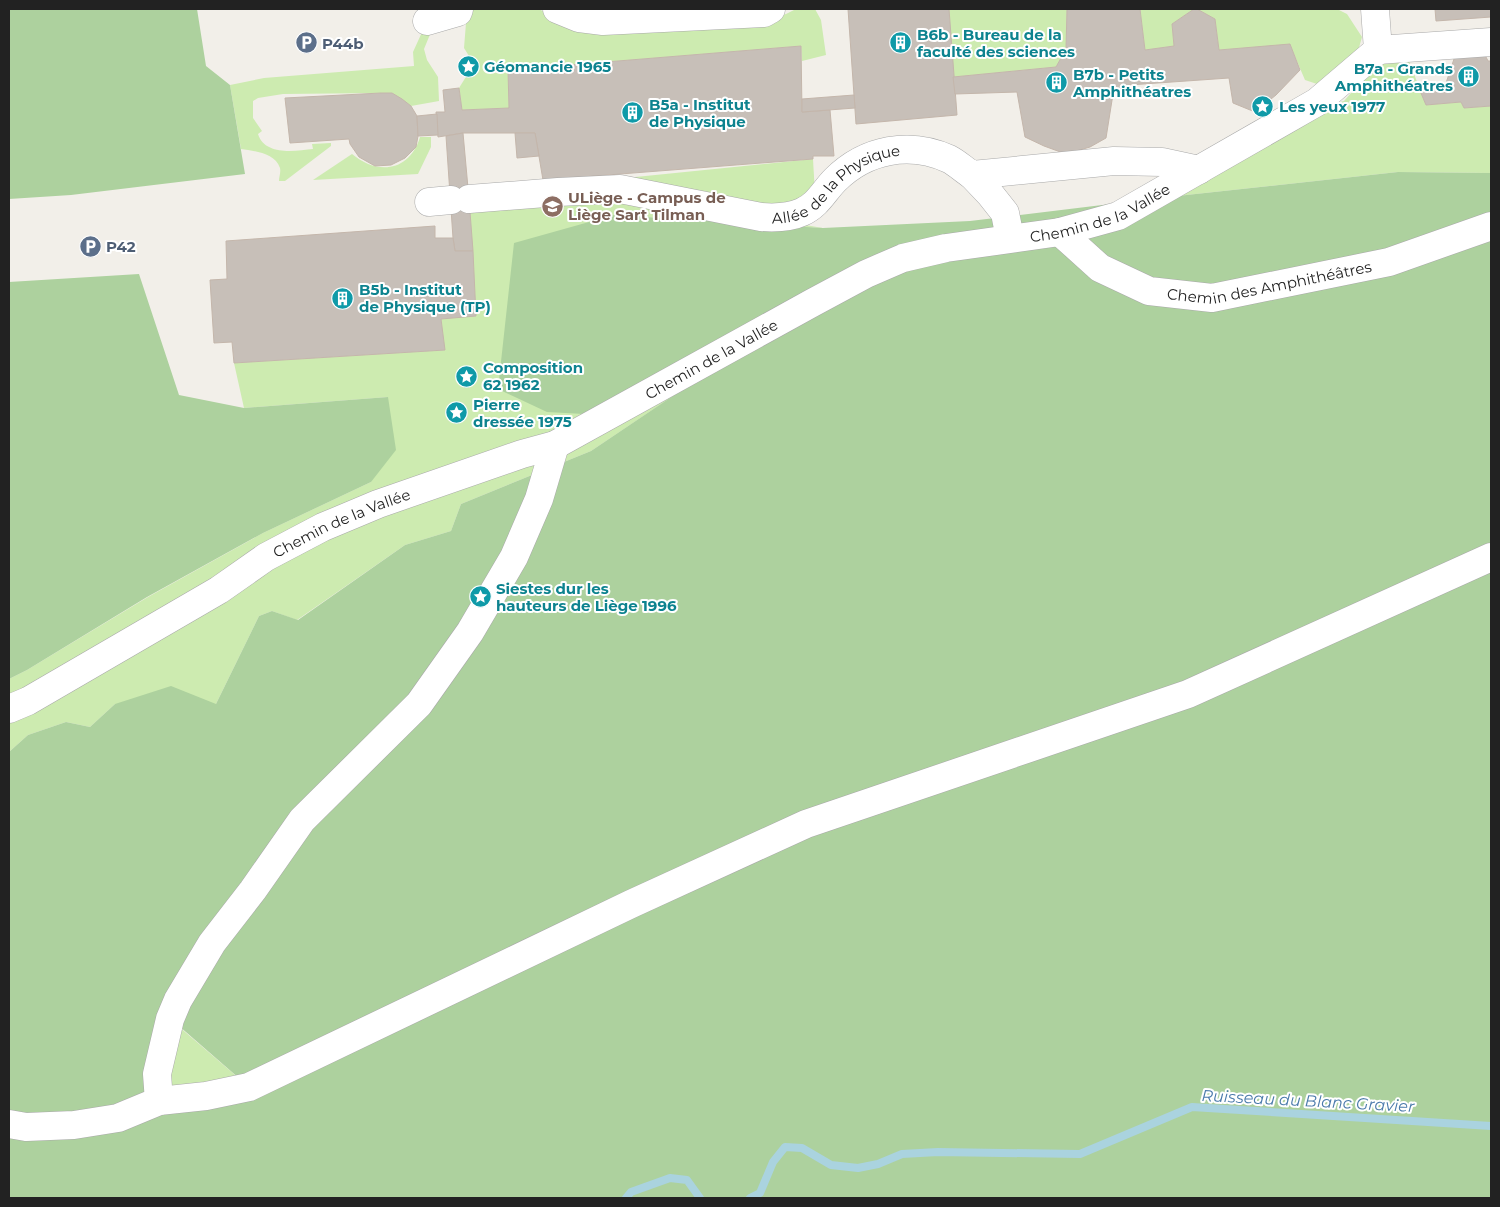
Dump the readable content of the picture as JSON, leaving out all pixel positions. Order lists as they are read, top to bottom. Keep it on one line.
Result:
{"streets":{"street":["Allée de la Physique","Chemin de la Vallée","Chemin des Amphithéâtres"]},"crossings":[["Allée de la Physique","Chemin de la Vallée"],["Chemin de la Vallée","Chemin des Amphithéâtres"]],"water":["Ruisseau du Blanc Gravier"],"places":{"parking":["P44b","P42"],"building":["B6b - Bureau de la faculté des sciences","B7a - Grands Amphithéatres","B7b - Petits Amphithéatres","B5a - Institut de Physique","B5b - Institut de Physique (TP)"],"place":["Géomancie 1965","Les yeux 1977","Composition 62 1962","Pierre dressée 1975","Siestes dur les hauteurs de Liège 1996"],"school or university":["ULiège - Campus de Liège Sart Tilman"]}}
